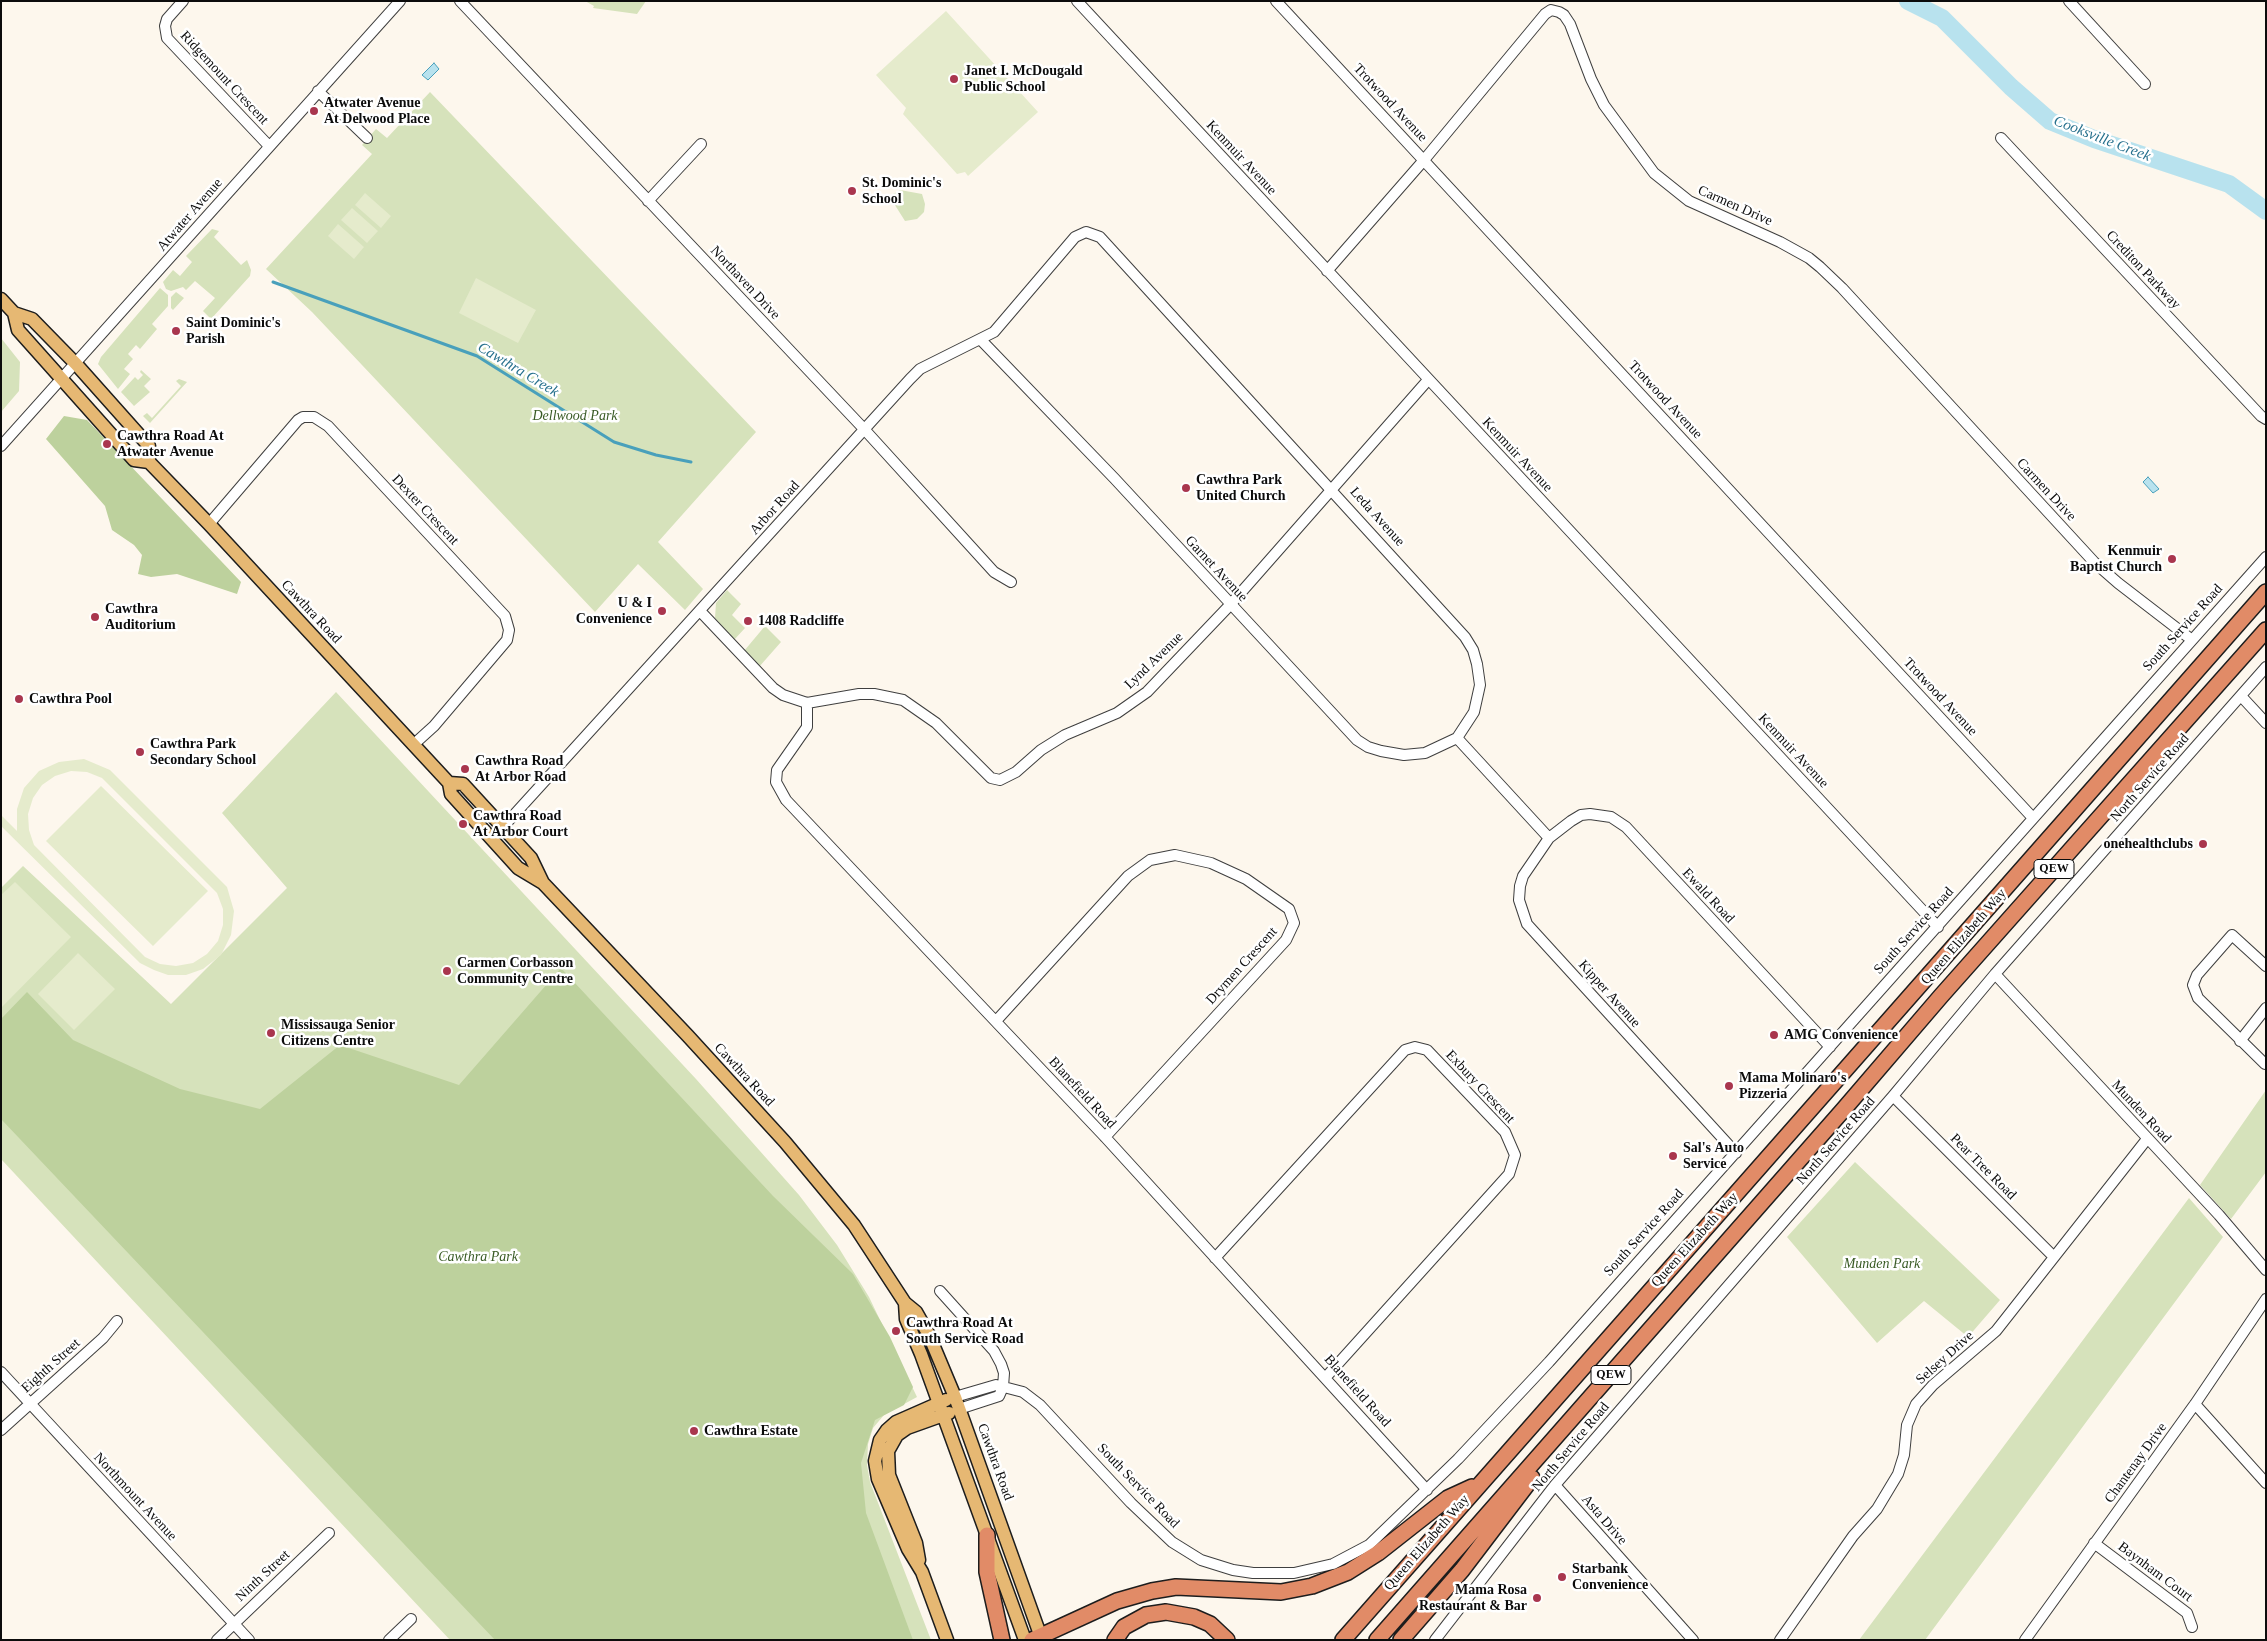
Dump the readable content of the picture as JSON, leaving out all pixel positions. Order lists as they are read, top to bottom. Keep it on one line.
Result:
{"streets":{"highway":["QEW","Queen Elizabeth Way"],"main road":["Cawthra Road"],"street":["Ridgemount Crescent","Trotwood Avenue","Kenmuir Avenue","Carmen Drive","Atwater Avenue","Crediton Parkway","Northaven Drive","Arbor Road","Dexter Crescent","Leda Avenue","Garnet Avenue","South Service Road","Lynd Avenue","North Service Road","Ewald Road","Drymen Crescent","Kipper Avenue","Exbury Crescent","Blanefield Road","Munden Road","Pear Tree Road","Selsey Drive","Eighth Street","Chantenay Drive","Northmount Avenue","Asta Drive","Baynham Court","Ninth Street"]},"crossings":[["Ridgemount Crescent","Atwater Avenue"],["Trotwood Avenue","Carmen Drive"],["Trotwood Avenue","South Service Road"],["Kenmuir Avenue","Carmen Drive"],["Kenmuir Avenue","South Service Road"],["Kenmuir Avenue","Lynd Avenue"],["Carmen Drive","South Service Road"],["Atwater Avenue","Cawthra Road"],["Northaven Drive","Arbor Road"],["Arbor Road","Leda Avenue"],["Arbor Road","Garnet Avenue"],["Arbor Road","Cawthra Road"],["Dexter Crescent","Cawthra Road"],["Leda Avenue","Garnet Avenue"],["Leda Avenue","Lynd Avenue"],["Garnet Avenue","Lynd Avenue"],["South Service Road","Ewald Road"],["South Service Road","Kipper Avenue"],["South Service Road","Blanefield Road"],["Lynd Avenue","Blanefield Road"],["North Service Road","Munden Road"],["North Service Road","Pear Tree Road"],["North Service Road","Asta Drive"],["Ewald Road","Kipper Avenue"],["Drymen Crescent","Blanefield Road"],["Exbury Crescent","Blanefield Road"],["Munden Road","Selsey Drive"],["Pear Tree Road","Selsey Drive"],["Eighth Street","Northmount Avenue"],["Chantenay Drive","Baynham Court"],["Northmount Avenue","Ninth Street"]],"water":["Cooksville Creek","Cawthra Creek"],"parks":["Dellwood Park","Cawthra Park","Munden Park"],"places":["Janet I. McDougald Public School","Atwater Avenue At Delwood Place","St. Dominic's School","Saint Dominic's Parish","Cawthra Road At Atwater Avenue","Cawthra Park United Church","Kenmuir Baptist Church","U & I Convenience","Cawthra Auditorium","1408 Radcliffe","Cawthra Pool","Cawthra Park Secondary School","Cawthra Road At Arbor Road","Cawthra Road At Arbor Court","onehealthclubs","Carmen Corbasson Community Centre","Mississauga Senior Citizens Centre","AMG Convenience","Mama Molinaro's Pizzeria","Sal's Auto Service","Cawthra Road At South Service Road","Cawthra Estate","Starbank Convenience","Mama Rosa Restaurant & Bar"]}
